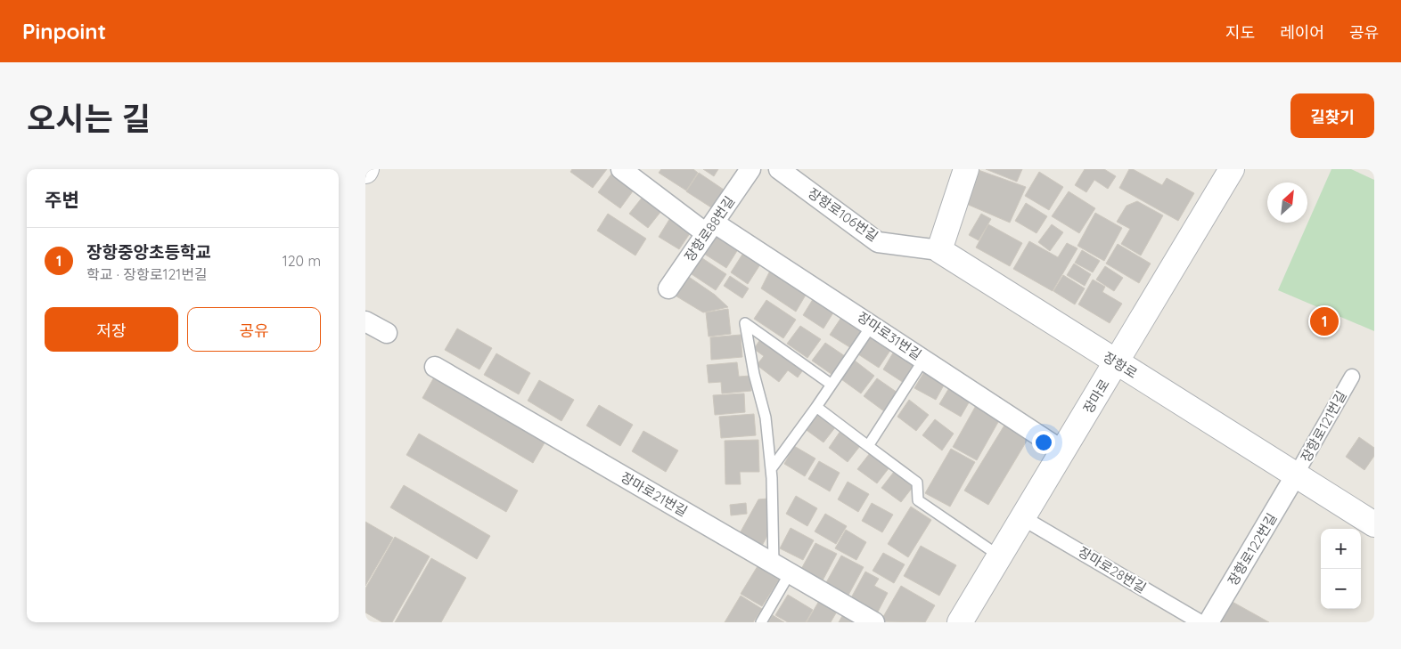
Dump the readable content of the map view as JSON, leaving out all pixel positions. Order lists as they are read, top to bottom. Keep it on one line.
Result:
{"streets":{"street":["장항로106번길","장항로88번길","장마로31번길","장항로","장마로","장항로121번길","장마로21번길","장항로122번길","장마로28번길"]},"crossings":[["장항로106번길","장항로"],["장항로88번길","장마로31번길"],["장마로31번길","장마로"],["장항로","장마로"],["장항로","장항로121번길"],["장항로","장항로122번길"],["장마로","장마로28번길"],["장항로121번길","장항로122번길"]],"north":"top right","page":{"header":"Pinpoint","nav":["지도","레이어","공유"],"title":"오시는 길","buttons":["길찾기",["저장","공유"]],"heading":"주변","list":[{"mark":"1","name":"장항중앙초등학교","note":"학교 · 장항로121번길","value":"120 m"}],"pins":"1","map_buttons":["+","−"]}}
